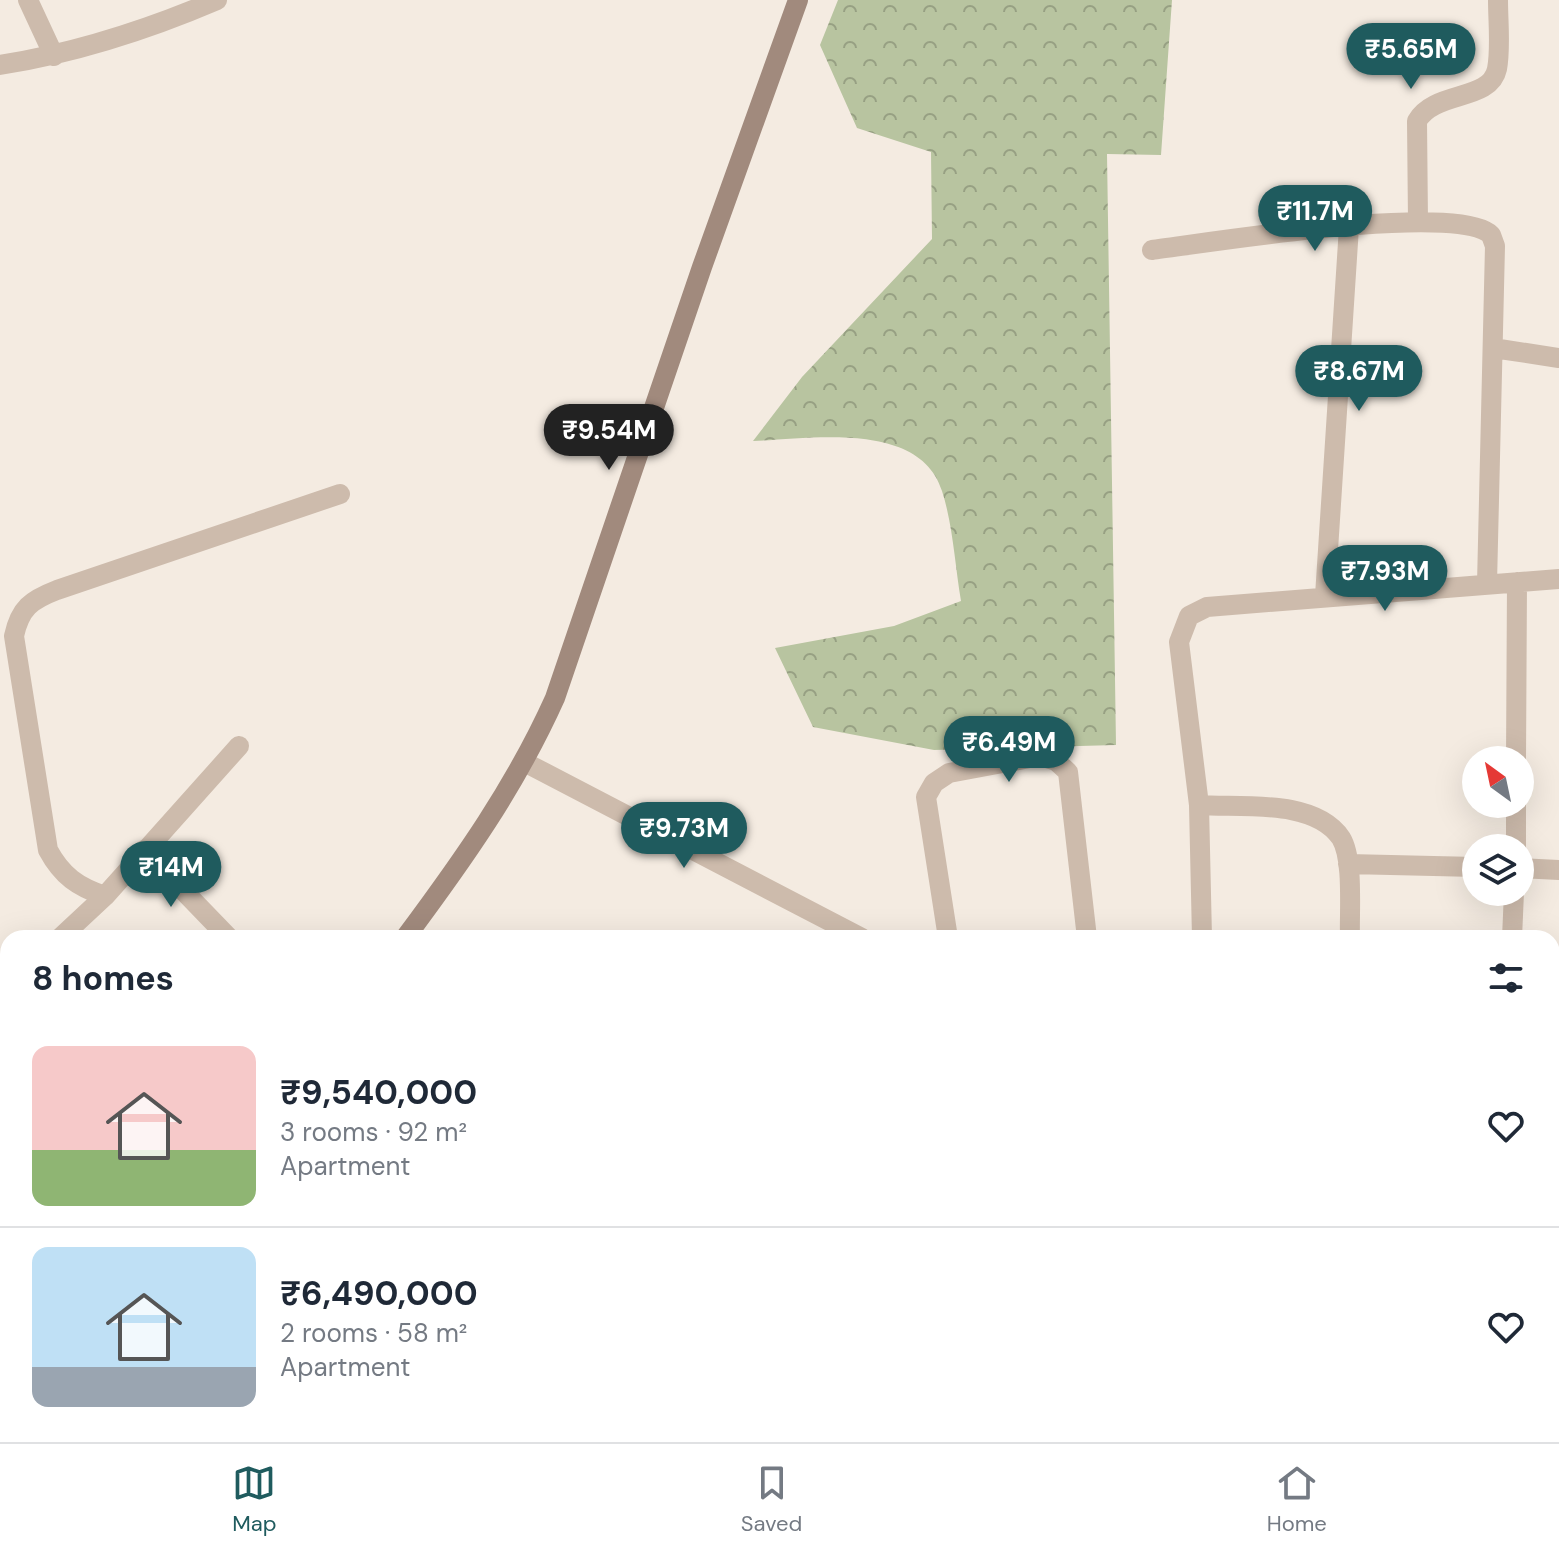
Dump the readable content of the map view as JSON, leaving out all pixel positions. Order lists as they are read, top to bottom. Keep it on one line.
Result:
{"north":"top left","page":{"price":["₹5.65M","₹11.7M","₹8.67M","₹9.54M","₹7.93M","₹6.49M","₹9.73M","₹14M"],"heading":"8 homes","list":[{"name":"₹9,540,000","note":"3 rooms · 92 m² · Apartment"},{"name":"₹6,490,000","note":"2 rooms · 58 m² · Apartment"}],"tabs":["Map","Saved","Home"]}}
